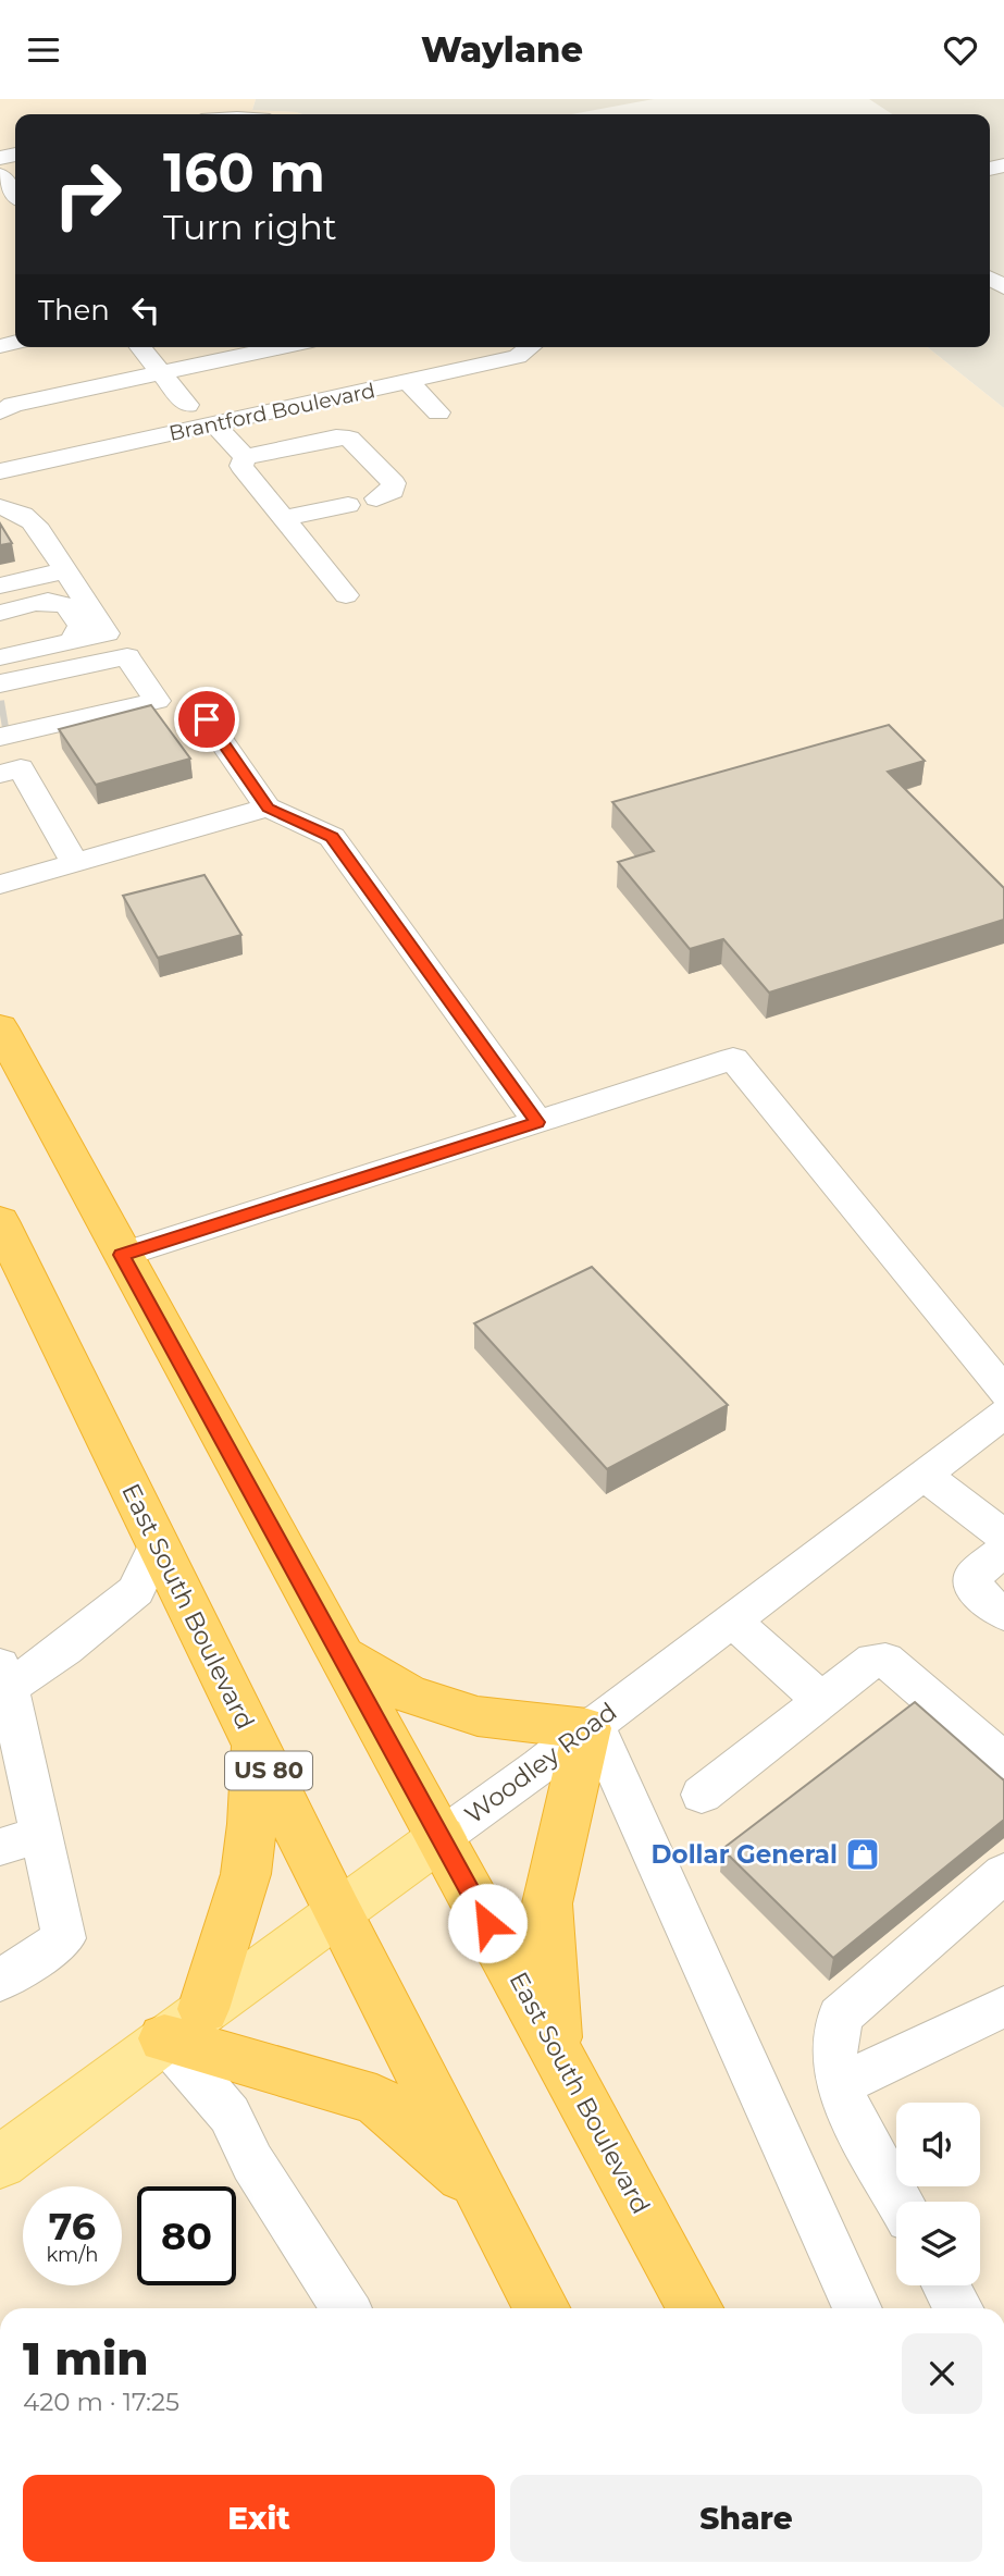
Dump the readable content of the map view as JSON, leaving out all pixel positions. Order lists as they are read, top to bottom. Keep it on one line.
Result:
{"streets":{"highway":["East South Boulevard","US 80"],"main road":["Woodley Road"],"street":["Brantford Boulevard"]},"crossings":[["East South Boulevard","Woodley Road"]],"places":{"shop":["Dollar General"]},"page":{"header":"Waylane","turn":["160 m","Turn right"],"then":"Then","speed":"76 km/h","limit":"80","heading":["1 min","420 m · 17:25"],"buttons":["Exit","Share"]}}
